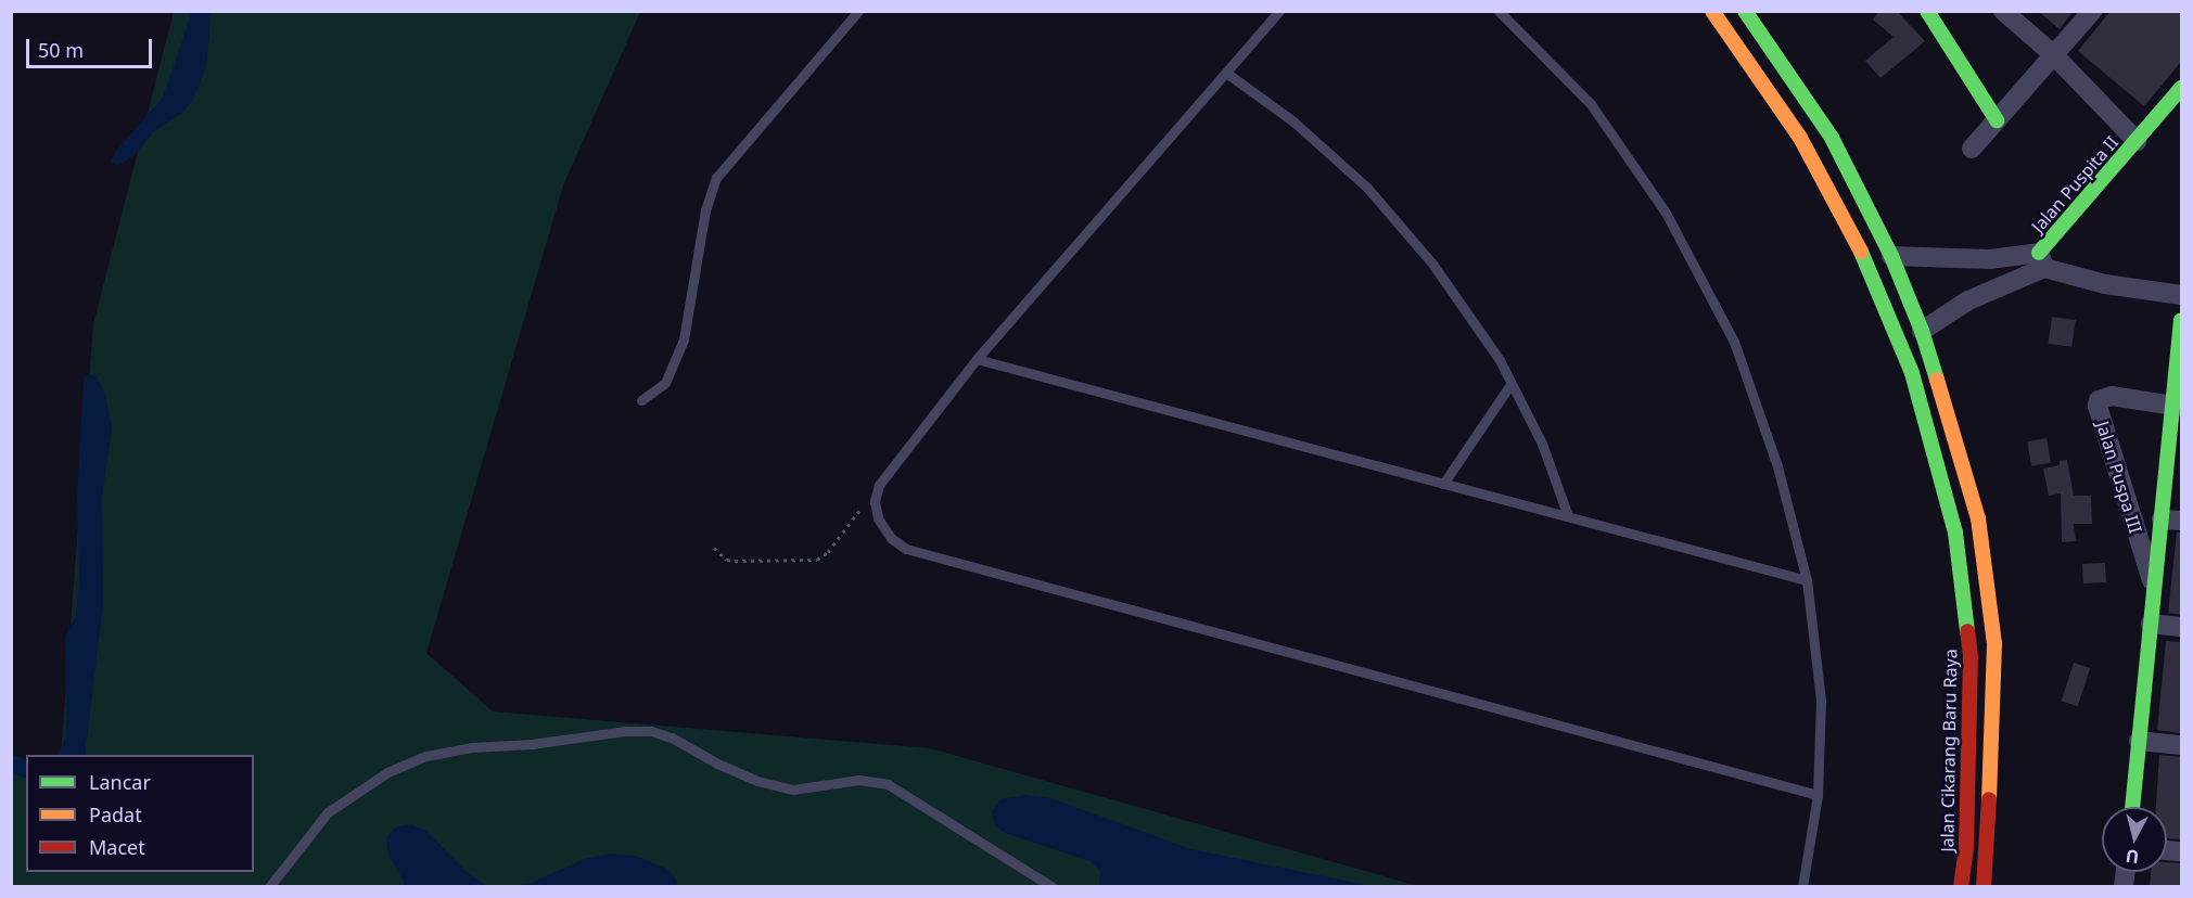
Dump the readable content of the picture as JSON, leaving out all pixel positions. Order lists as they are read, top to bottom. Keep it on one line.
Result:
{"streets":{"main road":["Jalan Puspita II","Jalan Cikarang Baru Raya"],"street":["Jalan Puspa III"]},"legend":["Lancar","Padat","Macet"],"scale_bar":"50 m","north":"bottom"}
